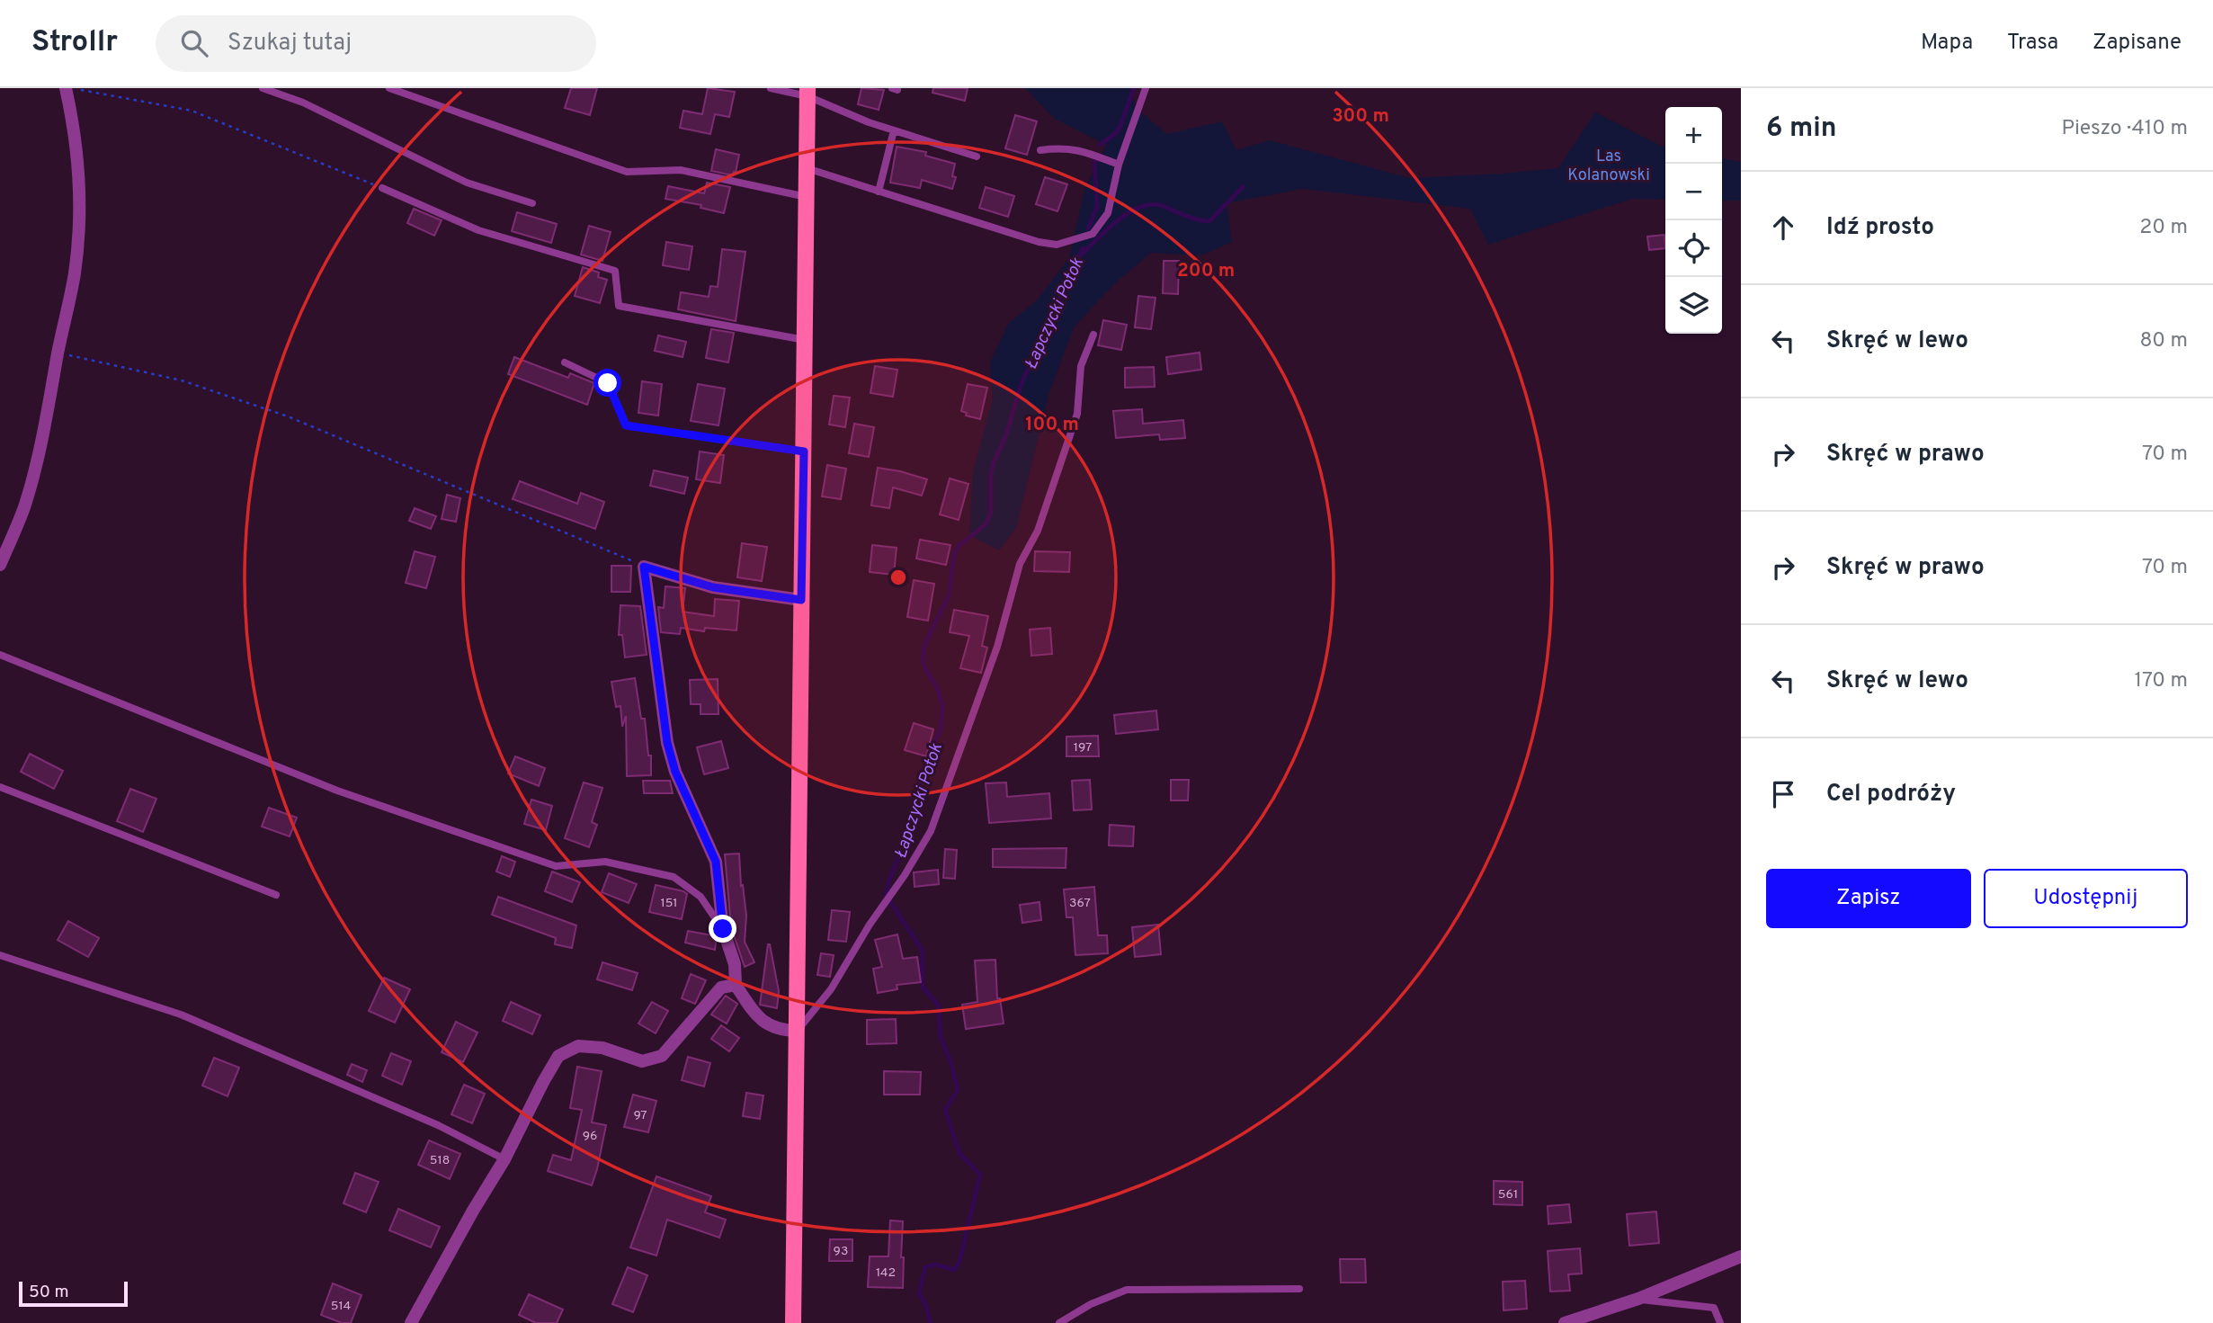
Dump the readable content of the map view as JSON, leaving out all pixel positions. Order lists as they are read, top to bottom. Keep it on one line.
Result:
{"water":["Łapczycki Potok"],"parks":["Las Kolanowski"],"house_numbers":["197","151","367","97","96","518","561","93","142","514"],"scale_bar":"50 m","page":{"header":"Strollr","search":"Szukaj tutaj","nav":["Mapa","Trasa","Zapisane"],"heading":["6 min","Pieszo · 410 m"],"map_buttons":["+","−"],"list":[["Idź prosto","20 m"],["Skręć w lewo","80 m"],["Skręć w prawo","70 m"],["Skręć w prawo","70 m"],["Skręć w lewo","170 m"],"Cel podróży"],"buttons":["Zapisz","Udostępnij"],"scale":"50 m"},"rings":["300 m","200 m","100 m"]}
